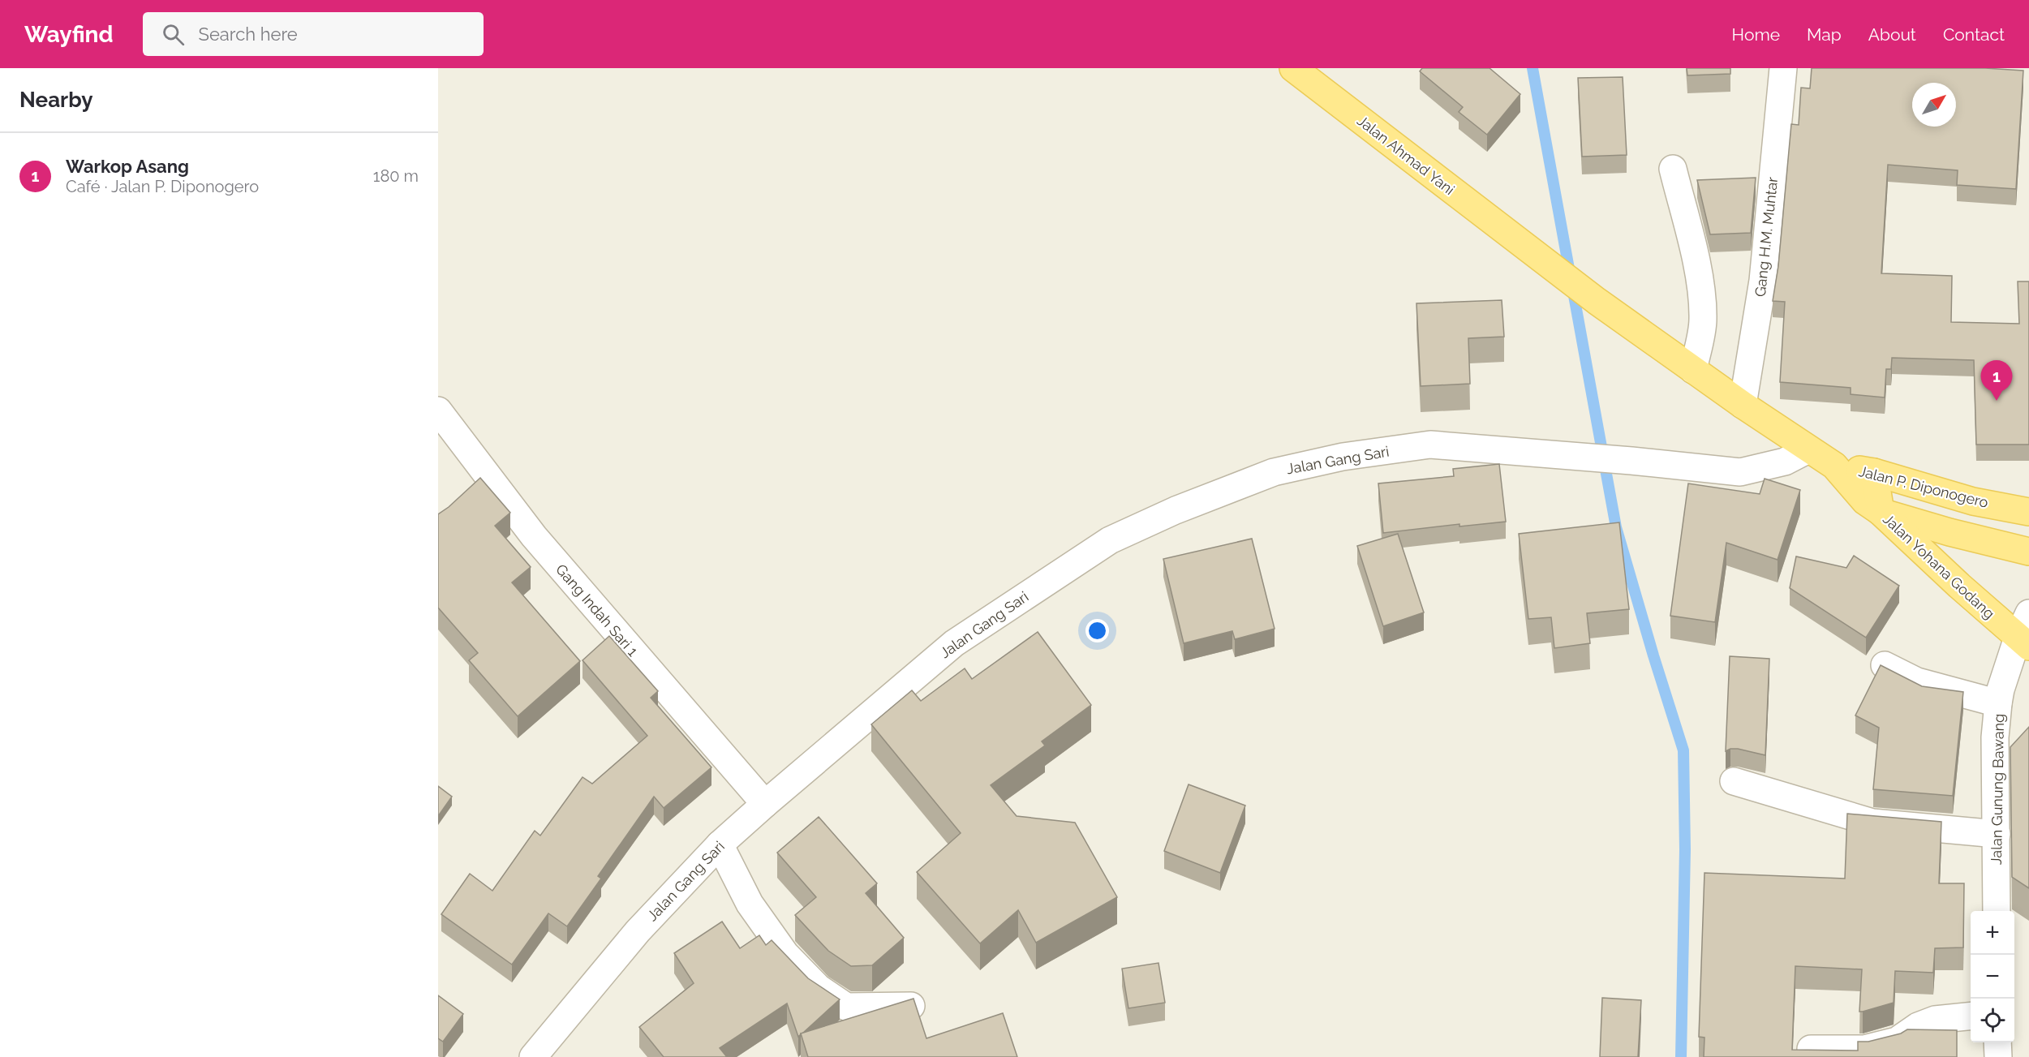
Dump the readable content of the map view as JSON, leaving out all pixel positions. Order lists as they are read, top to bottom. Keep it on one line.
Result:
{"streets":{"main road":["Jalan Ahmad Yani","Jalan P. Diponogero","Jalan Yohana Godang"],"street":["Gang H.M. Muhtar","Jalan Gang Sari","Gang Indah Sari 1","Jalan Gunung Bawang"]},"crossings":[["Jalan Ahmad Yani","Gang H.M. Muhtar"],["Jalan Ahmad Yani","Jalan Gang Sari"],["Jalan Ahmad Yani","Jalan P. Diponogero"],["Jalan Gang Sari","Gang Indah Sari 1"],["Jalan P. Diponogero","Jalan Yohana Godang"],["Jalan Yohana Godang","Jalan Gunung Bawang"]],"north":"top right","page":{"header":"Wayfind","search":"Search here","nav":["Home","Map","About","Contact"],"heading":"Nearby","list":[{"mark":"1","name":"Warkop Asang","note":"Café · Jalan P. Diponogero","value":"180 m"}],"pins":"1","map_buttons":["+","−"]}}
